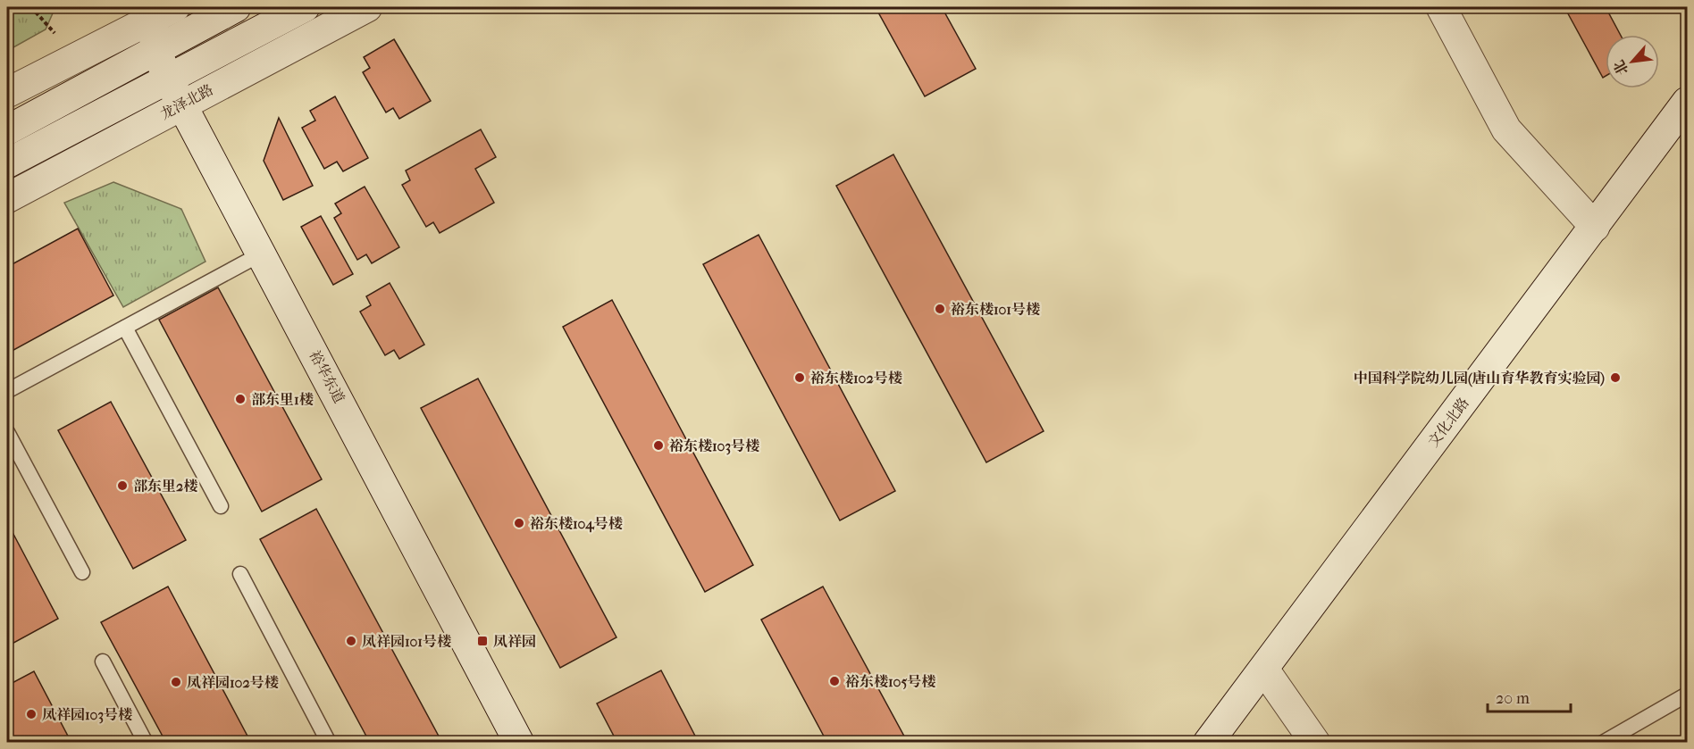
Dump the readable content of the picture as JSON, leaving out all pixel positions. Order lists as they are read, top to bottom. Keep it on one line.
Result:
{"streets":{"street":["龙泽北路","裕华东道","文化北路"]},"crossings":[["龙泽北路","裕华东道"]],"places":{"other":["裕东楼101号楼","裕东楼102号楼","中国科学院幼儿园(唐山育华教育实验园)","部东里1楼","裕东楼103号楼","部东里2楼","裕东楼104号楼","凤祥园101号楼","裕东楼105号楼","凤祥园102号楼","凤祥园103号楼"],"transit":["凤祥园"]},"scale_bar":"20 m","north":"bottom left"}
